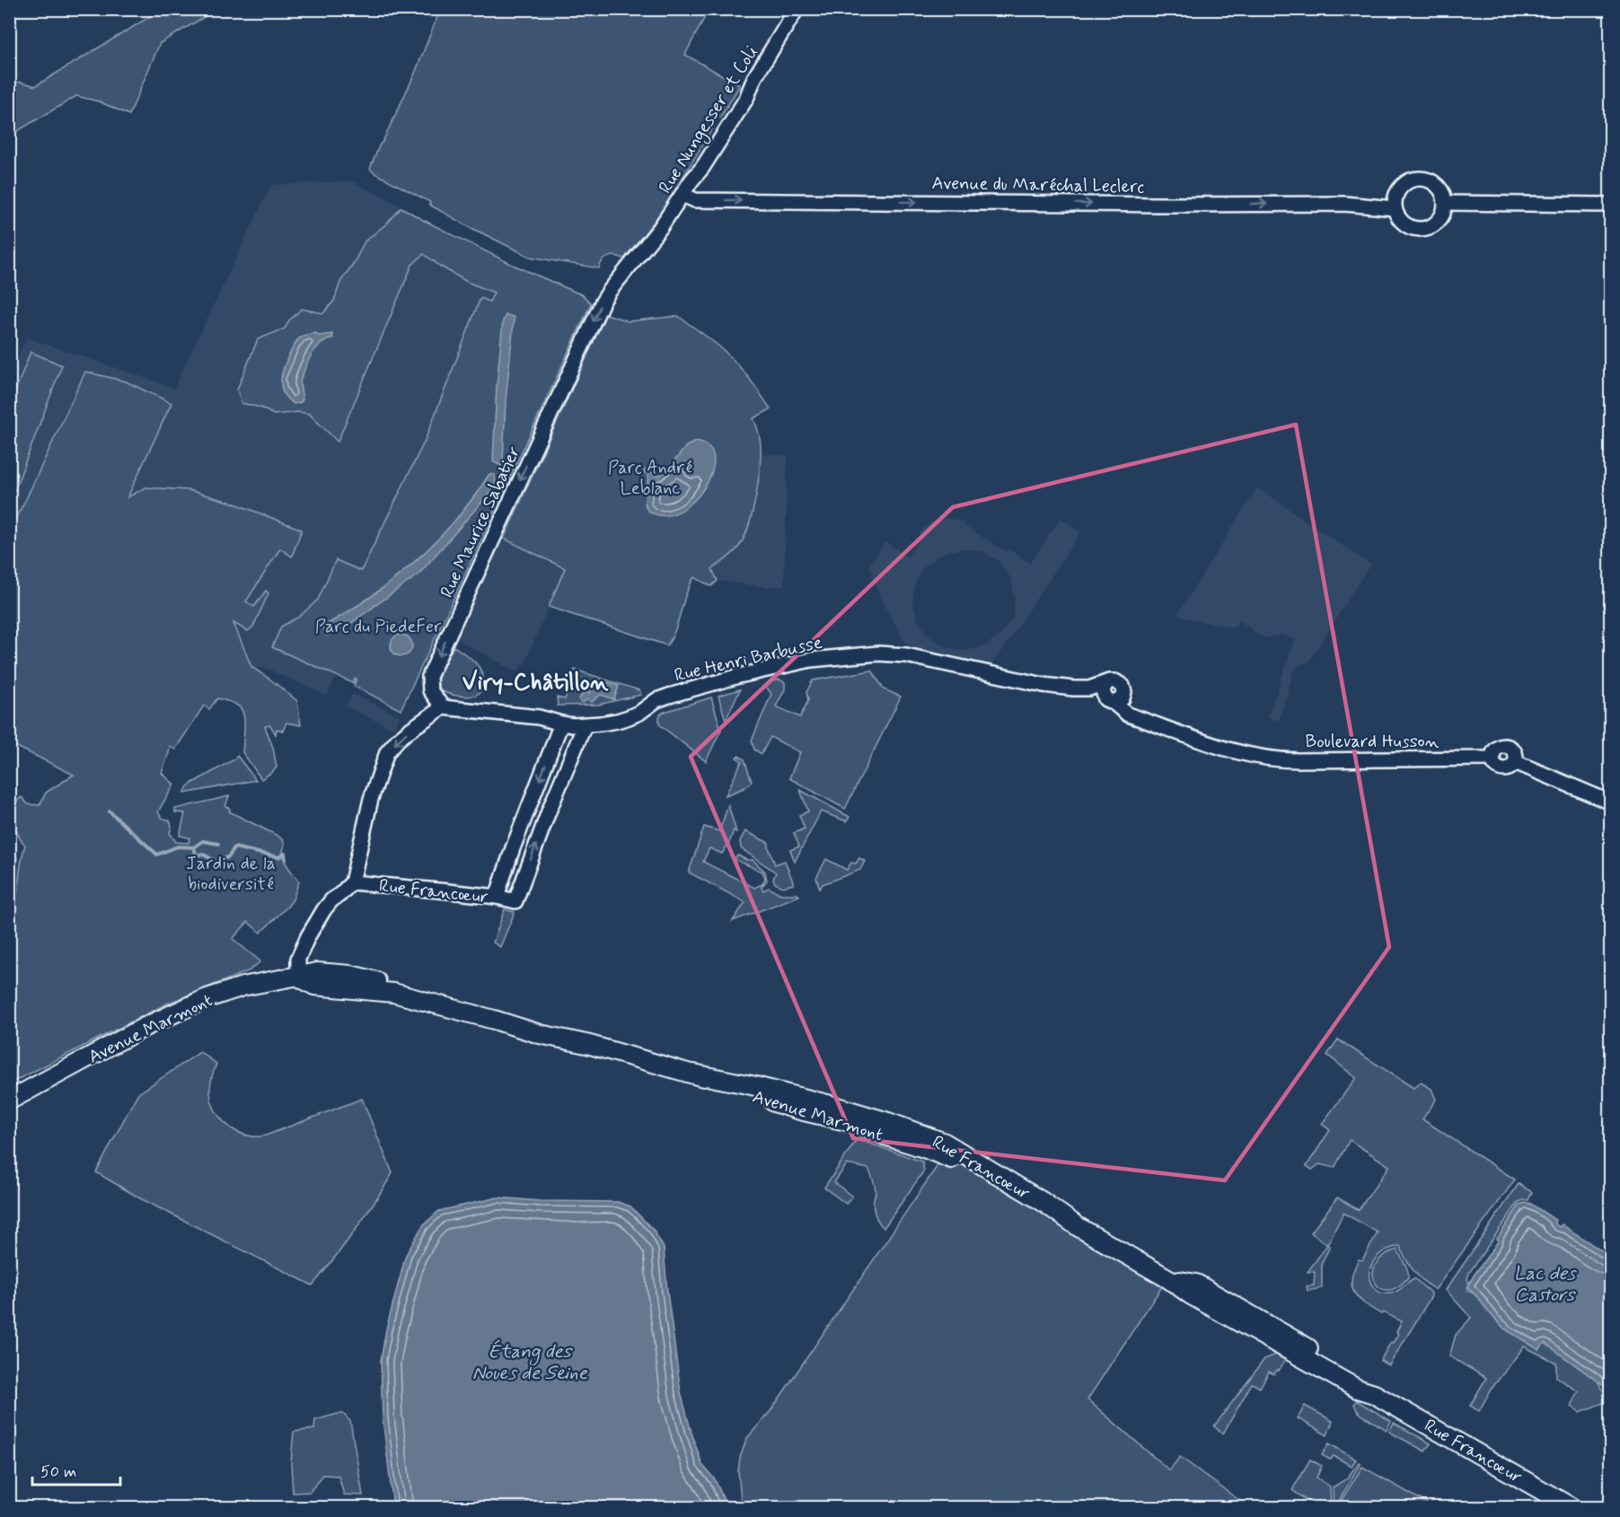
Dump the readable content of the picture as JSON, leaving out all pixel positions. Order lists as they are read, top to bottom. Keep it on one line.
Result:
{"streets":{"main road":["Rue Francœur","Avenue Marmont"],"street":["Rue Nungesser et Coli","Avenue du Maréchal Leclerc","Rue Maurice Sabatier","Rue Henri Barbusse","Boulevard Husson"]},"crossings":[["Rue Nungesser et Coli","Avenue du Maréchal Leclerc"],["Rue Nungesser et Coli","Rue Maurice Sabatier"],["Rue Maurice Sabatier","Rue Henri Barbusse"],["Rue Henri Barbusse","Rue Francœur"],["Rue Francœur","Avenue Marmont"]],"one_way":["Avenue du Maréchal Leclerc","Rue Maurice Sabatier"],"districts":["Viry-Châtillon"],"water":["Lac des Castors","Étang des Noues de Seine"],"parks":["Parc André Leblanc","Parc du PiedeFer","Jardin de la biodiversité"],"scale_bar":"50 m"}
